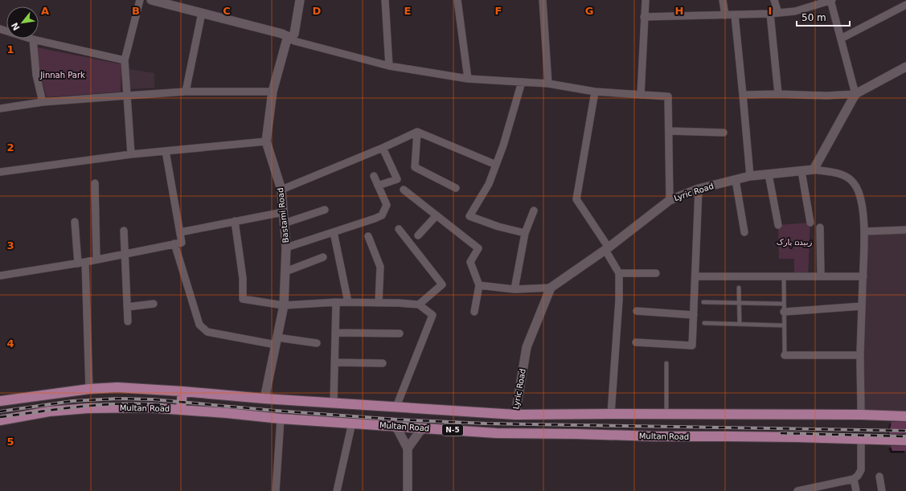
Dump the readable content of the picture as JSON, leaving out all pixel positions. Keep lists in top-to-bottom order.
{
  "streets": {
    "main road": ["Multan Road", "N-5"],
    "street": ["Lyric Road", "Bastami Road"]
  },
  "parks": ["Jinnah Park", "زبیدہ پارک"],
  "scale_bar": "50 m",
  "north": "bottom left",
  "grid": {
    "columns": [
      "A",
      "B",
      "C",
      "D",
      "E",
      "F",
      "G",
      "H",
      "I"
    ],
    "rows": [
      "1",
      "2",
      "3",
      "4",
      "5"
    ]
  }
}
